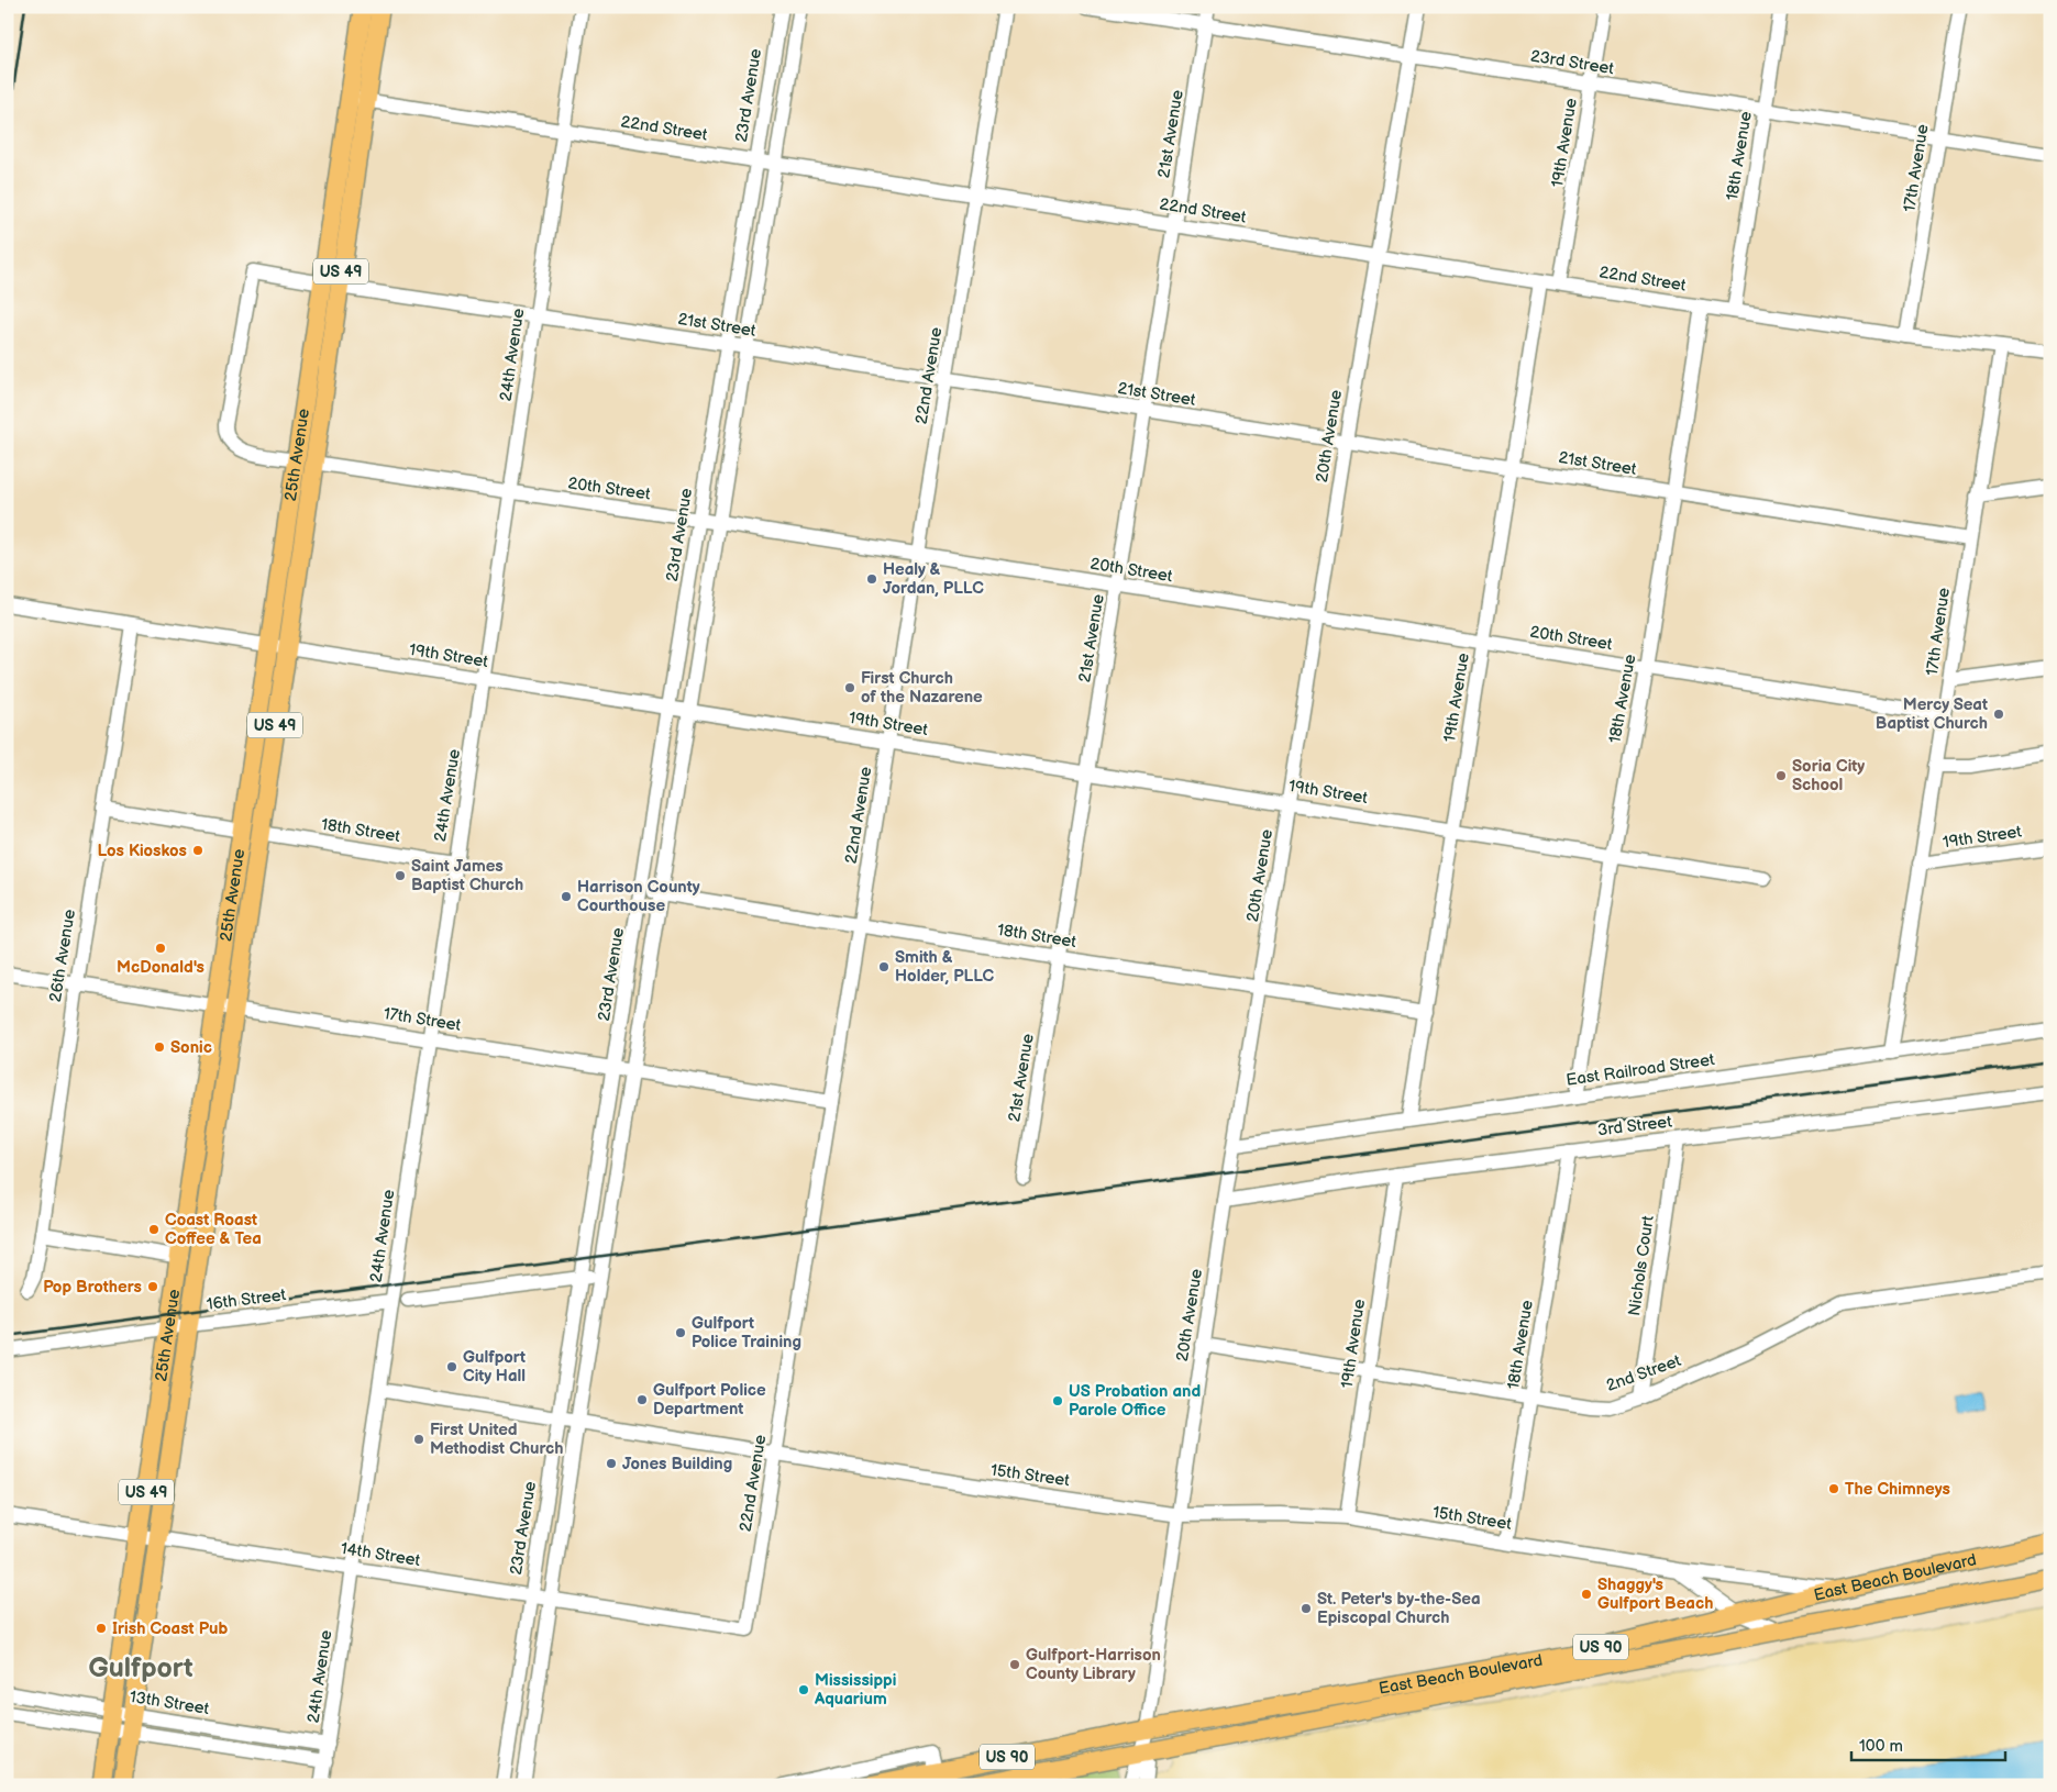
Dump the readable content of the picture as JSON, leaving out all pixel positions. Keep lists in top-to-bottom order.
{
  "streets": {
    "main road": [
      "US 49",
      "25th Avenue",
      "East Beach Boulevard",
      "US 90"
    ],
    "street": [
      "23rd Street",
      "23rd Avenue",
      "22nd Street",
      "21st Avenue",
      "19th Avenue",
      "18th Avenue",
      "17th Avenue",
      "21st Street",
      "24th Avenue",
      "22nd Avenue",
      "20th Avenue",
      "20th Street",
      "19th Street",
      "18th Street",
      "26th Avenue",
      "17th Street",
      "East Railroad Street",
      "3rd Street",
      "Nichols Court",
      "16th Street",
      "2nd Street",
      "15th Street",
      "14th Street",
      "13th Street"
    ]
  },
  "crossings": [
    ["23rd Street", "21st Avenue"],
    ["23rd Street", "19th Avenue"],
    ["23rd Street", "18th Avenue"],
    ["23rd Street", "17th Avenue"],
    ["23rd Street", "20th Avenue"],
    ["23rd Avenue", "22nd Street"],
    ["23rd Avenue", "21st Street"],
    ["23rd Avenue", "20th Street"],
    ["23rd Avenue", "19th Street"],
    ["23rd Avenue", "18th Street"],
    ["23rd Avenue", "17th Street"],
    ["23rd Avenue", "15th Street"],
    ["23rd Avenue", "14th Street"],
    ["22nd Street", "21st Avenue"],
    ["22nd Street", "19th Avenue"],
    ["22nd Street", "18th Avenue"],
    ["22nd Street", "17th Avenue"],
    ["22nd Street", "24th Avenue"],
    ["22nd Street", "22nd Avenue"],
    ["22nd Street", "20th Avenue"],
    ["22nd Street", "25th Avenue"],
    ["21st Avenue", "21st Street"],
    ["21st Avenue", "20th Street"],
    ["21st Avenue", "19th Street"],
    ["21st Avenue", "18th Street"],
    ["19th Avenue", "21st Street"],
    ["19th Avenue", "20th Street"],
    ["19th Avenue", "19th Street"],
    ["19th Avenue", "18th Street"],
    ["19th Avenue", "East Railroad Street"],
    ["19th Avenue", "3rd Street"],
    ["19th Avenue", "2nd Street"],
    ["19th Avenue", "15th Street"],
    ["18th Avenue", "21st Street"],
    ["18th Avenue", "20th Street"],
    ["18th Avenue", "19th Street"],
    ["18th Avenue", "East Railroad Street"],
    ["18th Avenue", "3rd Street"],
    ["18th Avenue", "2nd Street"],
    ["18th Avenue", "15th Street"],
    ["17th Avenue", "21st Street"],
    ["17th Avenue", "20th Street"],
    ["17th Avenue", "19th Street"],
    ["17th Avenue", "East Railroad Street"],
    ["21st Street", "24th Avenue"],
    ["21st Street", "22nd Avenue"],
    ["21st Street", "20th Avenue"],
    ["21st Street", "25th Avenue"],
    ["21st Street", "20th Street"],
    ["24th Avenue", "20th Street"],
    ["24th Avenue", "19th Street"],
    ["24th Avenue", "18th Street"],
    ["24th Avenue", "17th Street"],
    ["24th Avenue", "16th Street"],
    ["24th Avenue", "15th Street"],
    ["24th Avenue", "14th Street"],
    ["24th Avenue", "13th Street"],
    ["22nd Avenue", "20th Street"],
    ["22nd Avenue", "19th Street"],
    ["22nd Avenue", "18th Street"],
    ["22nd Avenue", "17th Street"],
    ["22nd Avenue", "15th Street"],
    ["22nd Avenue", "14th Street"],
    ["20th Avenue", "20th Street"],
    ["20th Avenue", "19th Street"],
    ["20th Avenue", "18th Street"],
    ["20th Avenue", "East Railroad Street"],
    ["20th Avenue", "3rd Street"],
    ["20th Avenue", "2nd Street"],
    ["20th Avenue", "15th Street"],
    ["20th Avenue", "East Beach Boulevard"],
    ["25th Avenue", "20th Street"],
    ["25th Avenue", "19th Street"],
    ["25th Avenue", "18th Street"],
    ["25th Avenue", "17th Street"],
    ["25th Avenue", "16th Street"],
    ["25th Avenue", "14th Street"],
    ["25th Avenue", "13th Street"],
    ["19th Street", "26th Avenue"],
    ["18th Street", "26th Avenue"],
    ["26th Avenue", "17th Street"],
    ["3rd Street", "Nichols Court"],
    ["Nichols Court", "2nd Street"],
    ["15th Street", "East Beach Boulevard"]
  ],
  "districts": ["Gulfport"],
  "places": [
    "Healy & Jordan, PLLC",
    "First Church of the Nazarene",
    "Mercy Seat Baptist Church",
    "Soria City School",
    "Los Kioskos",
    "Saint James Baptist Church",
    "Harrison County Courthouse",
    "McDonald's",
    "Smith & Holder, PLLC",
    "Sonic",
    "Coast Roast Coffee & Tea",
    "Pop Brothers",
    "Gulfport Police Training",
    "Gulfport City Hall",
    "Gulfport Police Department",
    "US Probation and Parole Office",
    "First United Methodist Church",
    "Jones Building",
    "The Chimneys",
    "Shaggy's Gulfport Beach",
    "St. Peter's by-the-Sea Episcopal Church",
    "Irish Coast Pub",
    "Gulfport-Harrison County Library",
    "Mississippi Aquarium"
  ],
  "scale_bar": "100 m"
}
